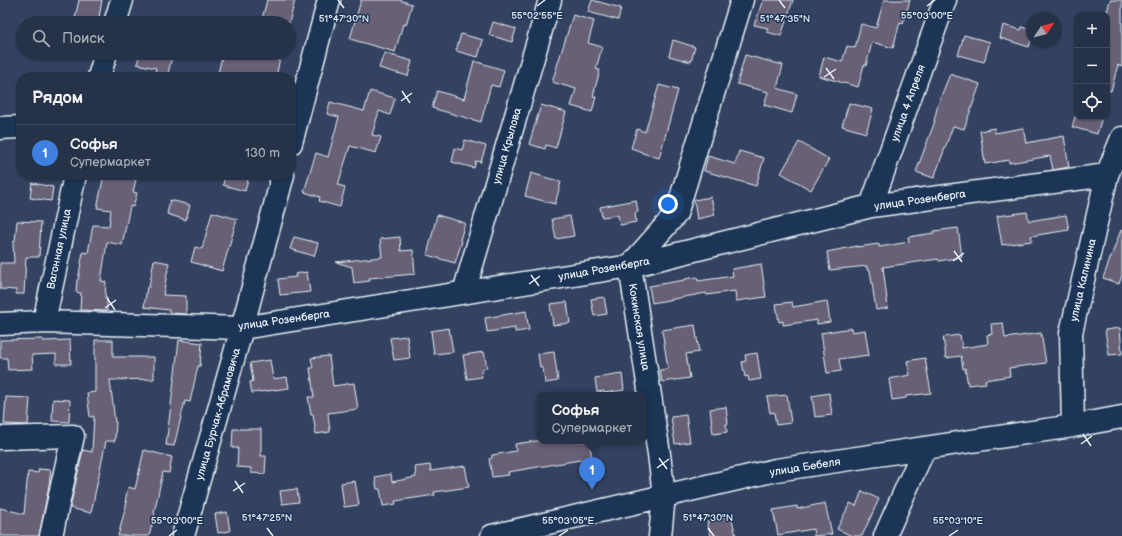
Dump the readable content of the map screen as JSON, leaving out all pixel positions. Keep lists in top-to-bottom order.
{
  "streets": {
    "street": [
      "улица 4 Апреля",
      "улица Крылова",
      "улица Розенберга",
      "Вагонная улица",
      "улица Калинина",
      "Кокинская улица",
      "улица Бурчак-Абрамовича",
      "улица Бебеля"
    ]
  },
  "crossings": [
    ["улица 4 Апреля", "улица Розенберга"],
    ["улица Крылова", "улица Розенберга"],
    ["улица Розенберга", "Вагонная улица"],
    ["улица Розенберга", "улица Калинина"],
    ["улица Розенберга", "Кокинская улица"],
    ["улица Розенберга", "улица Бурчак-Абрамовича"],
    ["улица Калинина", "улица Бебеля"],
    ["Кокинская улица", "улица Бебеля"]
  ],
  "north": "top right",
  "page": {
    "map_buttons": ["+", "−"],
    "search": "Поиск",
    "heading": "Рядом",
    "list": [
      {
        "mark": "1",
        "name": "Софья",
        "note": "Супермаркет",
        "value": "130 m"
      }
    ],
    "popup": ["Софья", "Супермаркет"],
    "pins": "1"
  },
  "coordinates": [
    "55°02'55\"E",
    "55°03'00\"E",
    "51°47'30\"N",
    "51°47'35\"N",
    "51°47'25\"N",
    "55°03'05\"E",
    "55°03'10\"E"
  ]
}
